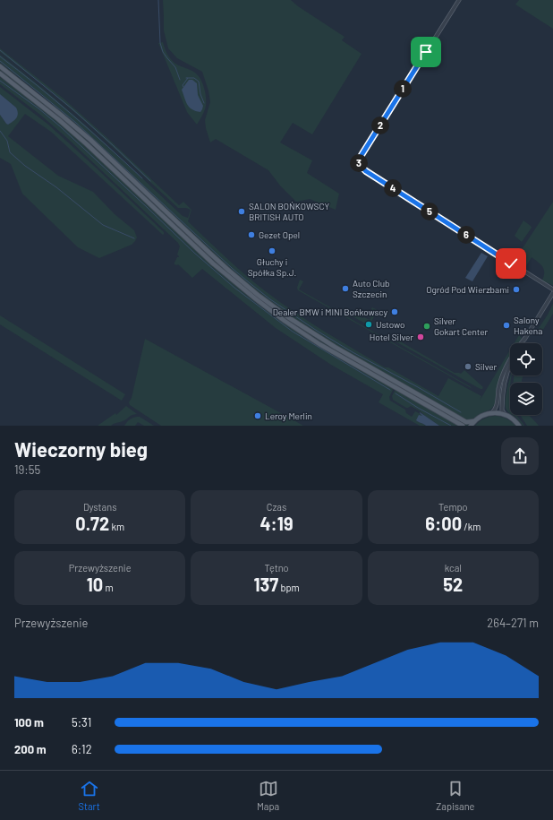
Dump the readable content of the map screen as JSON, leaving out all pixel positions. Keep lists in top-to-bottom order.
{
  "places": [
    "SALON BOŃKOWSCY BRITISH AUTO",
    "Gezet Opel",
    "Głuchy i Spółka Sp.J.",
    "Auto Club Szczecin",
    "Ogród Pod Wierzbami",
    "Dealer BMW i MINI Bońkowscy",
    "Ustowo",
    "Salony Hakena",
    "Silver Gokart Center",
    "Hotel Silver",
    "Silver",
    "Leroy Merlin"
  ],
  "page": {
    "pins": [
      "1",
      "2",
      "3",
      "4",
      "5",
      "6"
    ],
    "heading": ["Wieczorny bieg", "19:55"],
    "stats": [
      ["Dystans", "0.72 km"],
      ["Czas", "4:19"],
      ["Tempo", "6:00 /km"],
      ["Przewyższenie", "10 m"],
      ["Tętno", "137 bpm"],
      ["kcal", "52"]
    ],
    "chart": ["Przewyższenie", "264–271 m"],
    "list": [
      {
        "name": "100 m",
        "note": "5:31"
      },
      {
        "name": "200 m",
        "note": "6:12"
      }
    ],
    "tabs": ["Start", "Mapa", "Zapisane"]
  }
}
